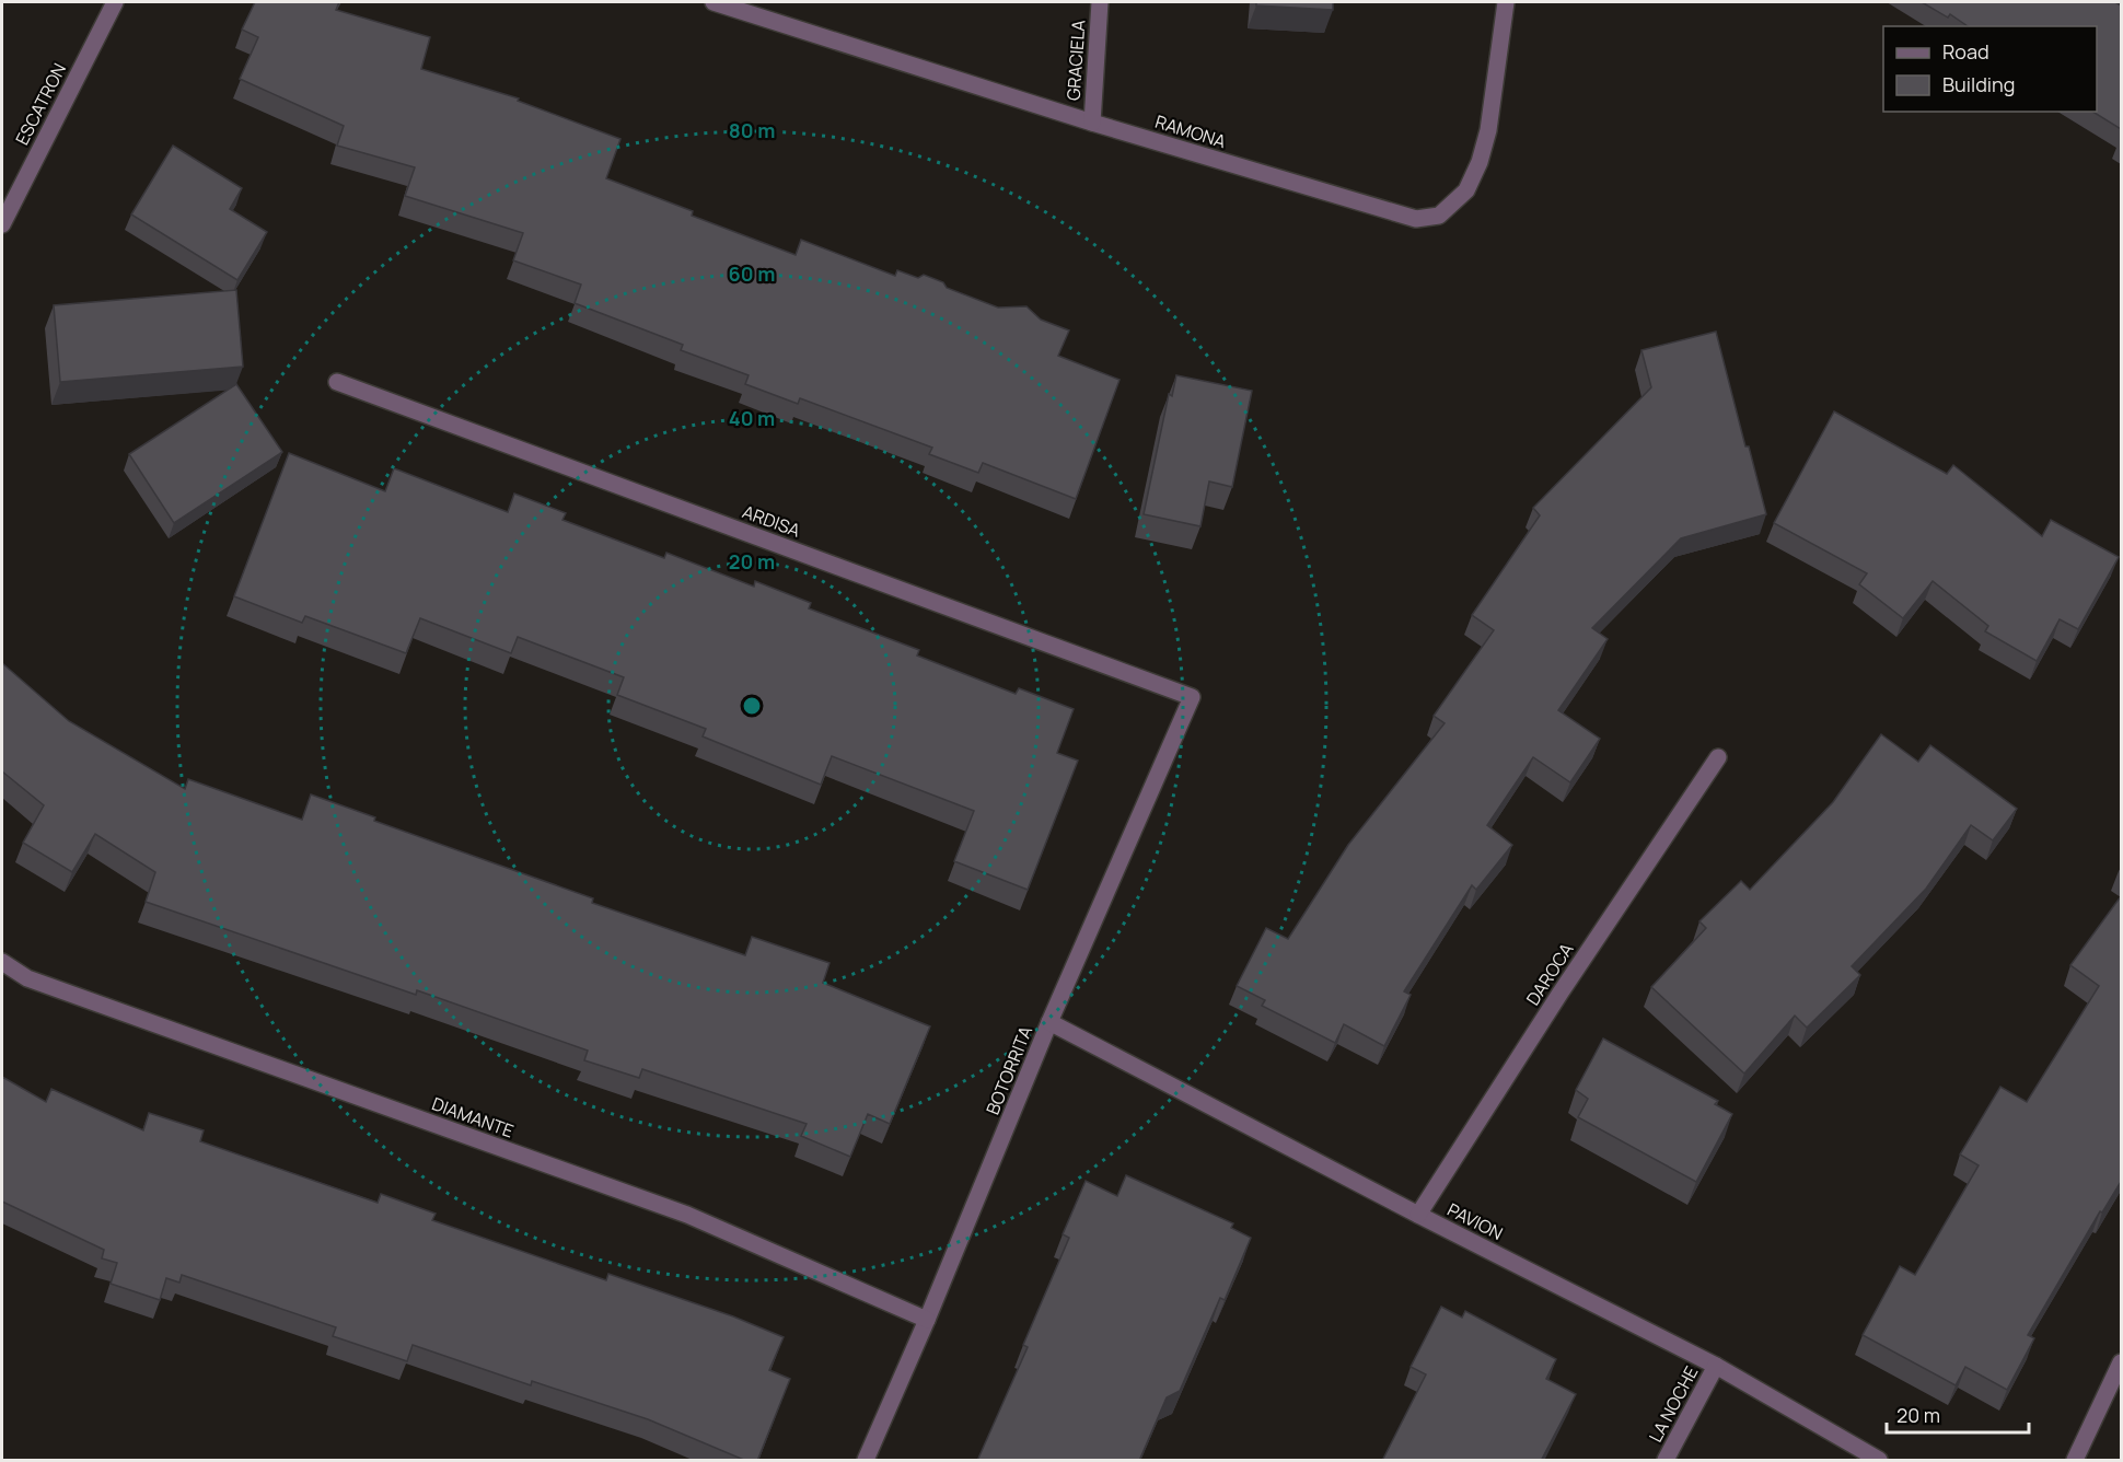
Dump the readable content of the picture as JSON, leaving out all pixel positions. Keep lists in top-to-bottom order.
{
  "streets": {
    "street": [
      "GRACIELA",
      "ESCATRON",
      "RAMONA",
      "ARDISA",
      "DAROCA",
      "BOTORRITA",
      "DIAMANTE",
      "PAVION",
      "LA NOCHE"
    ]
  },
  "crossings": [
    ["GRACIELA", "RAMONA"],
    ["ARDISA", "BOTORRITA"],
    ["DAROCA", "PAVION"],
    ["BOTORRITA", "DIAMANTE"],
    ["BOTORRITA", "PAVION"],
    ["PAVION", "LA NOCHE"]
  ],
  "legend": ["Road", "Building"],
  "scale_bar": "20 m",
  "rings": [
    "80 m",
    "60 m",
    "40 m",
    "20 m"
  ]
}
